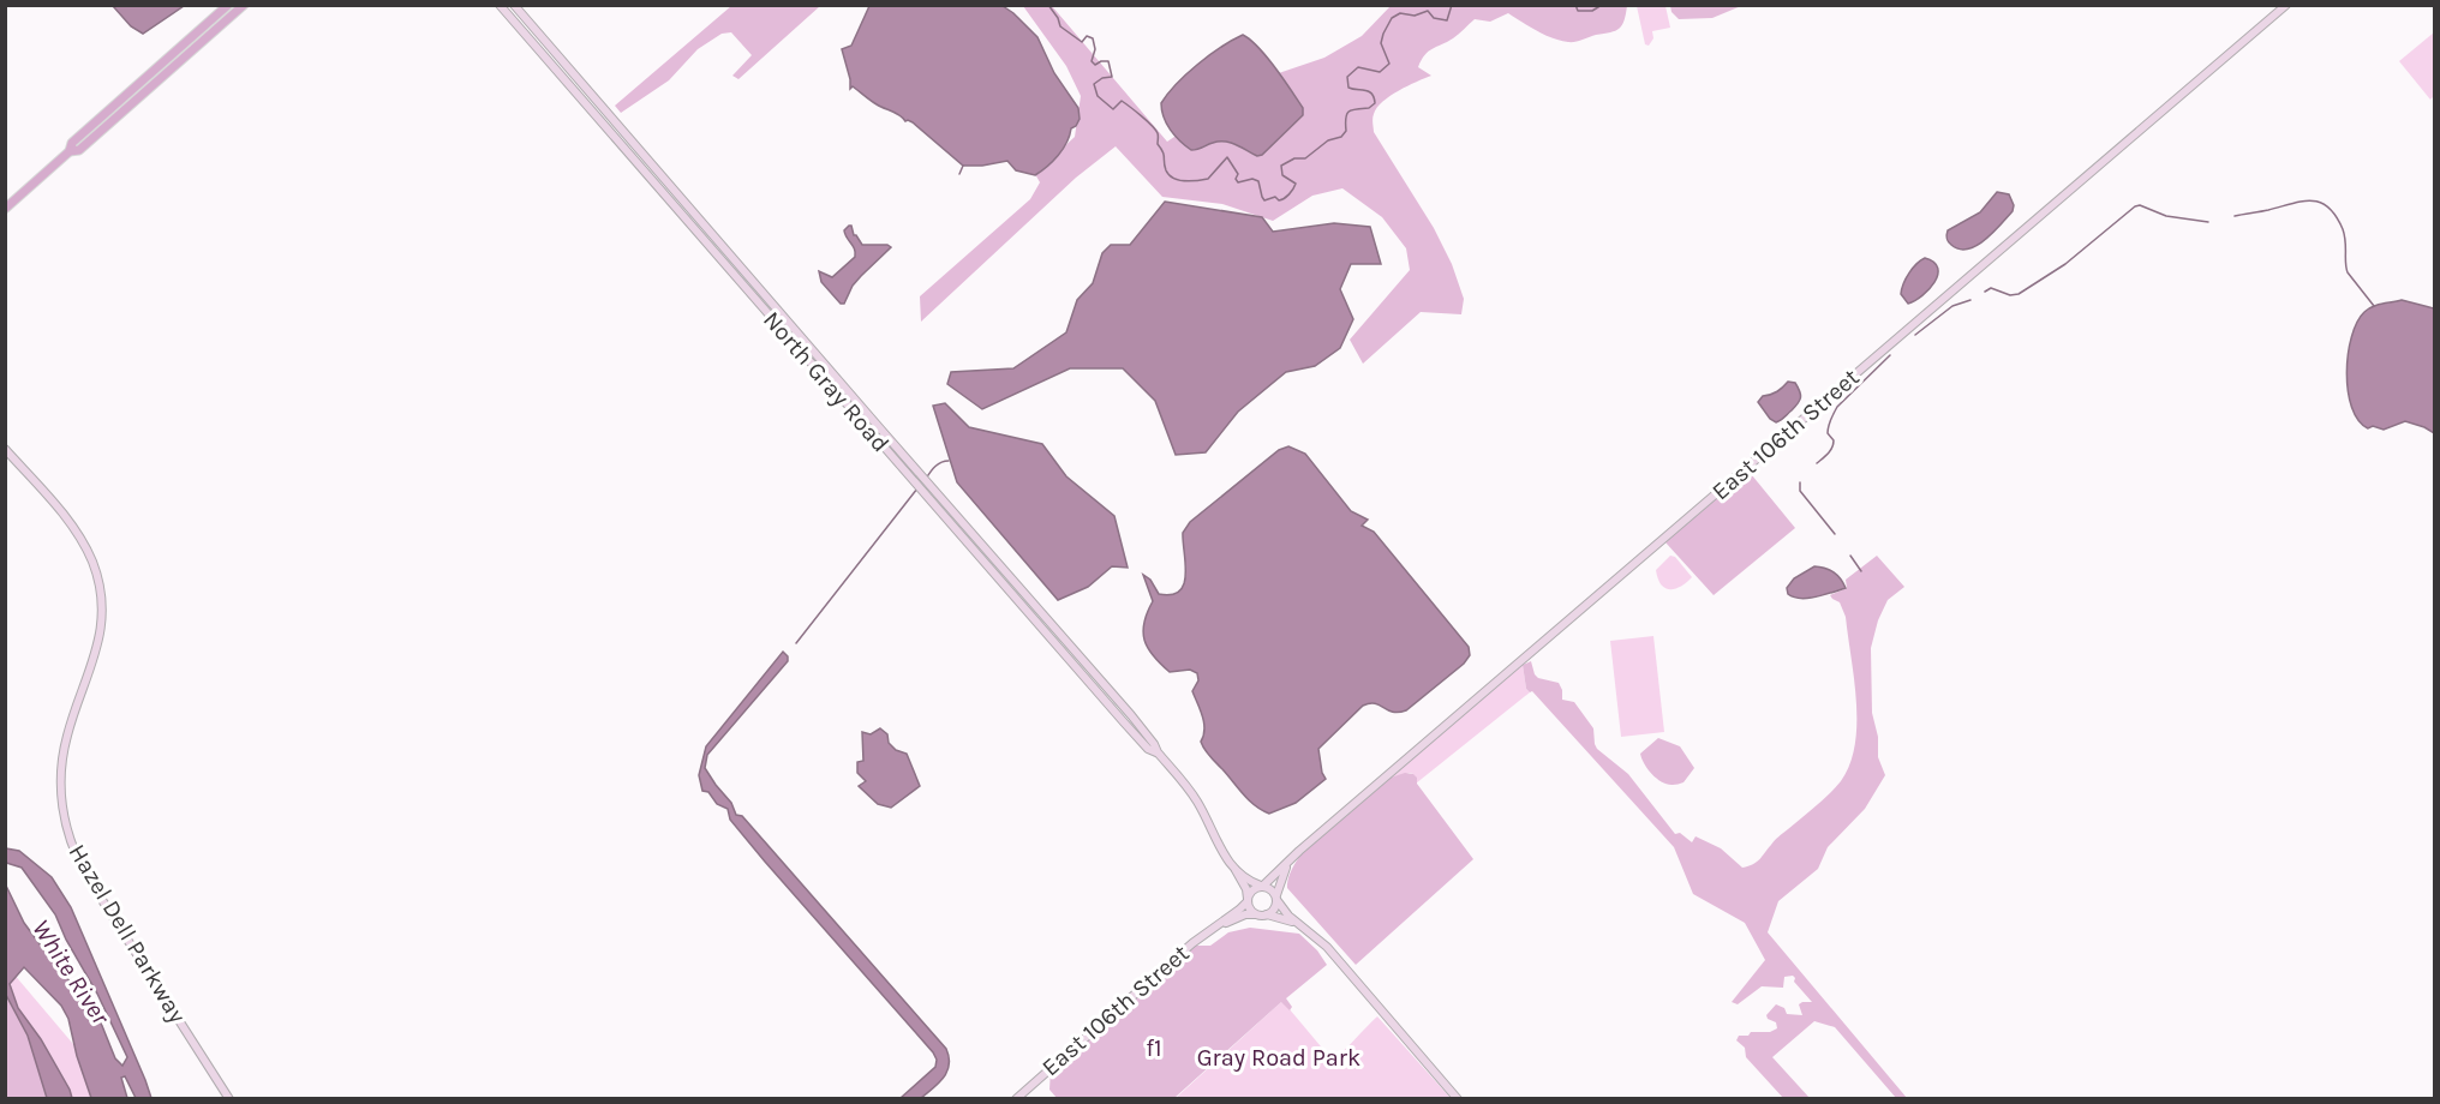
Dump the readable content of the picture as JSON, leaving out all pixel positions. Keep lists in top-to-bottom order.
{
  "streets": {
    "street": ["North Gray Road", "East 106th Street", "Hazel Dell Parkway"]
  },
  "crossings": [
    ["North Gray Road", "East 106th Street"]
  ],
  "water": ["White River"],
  "parks": ["f1", "Gray Road Park"]
}
